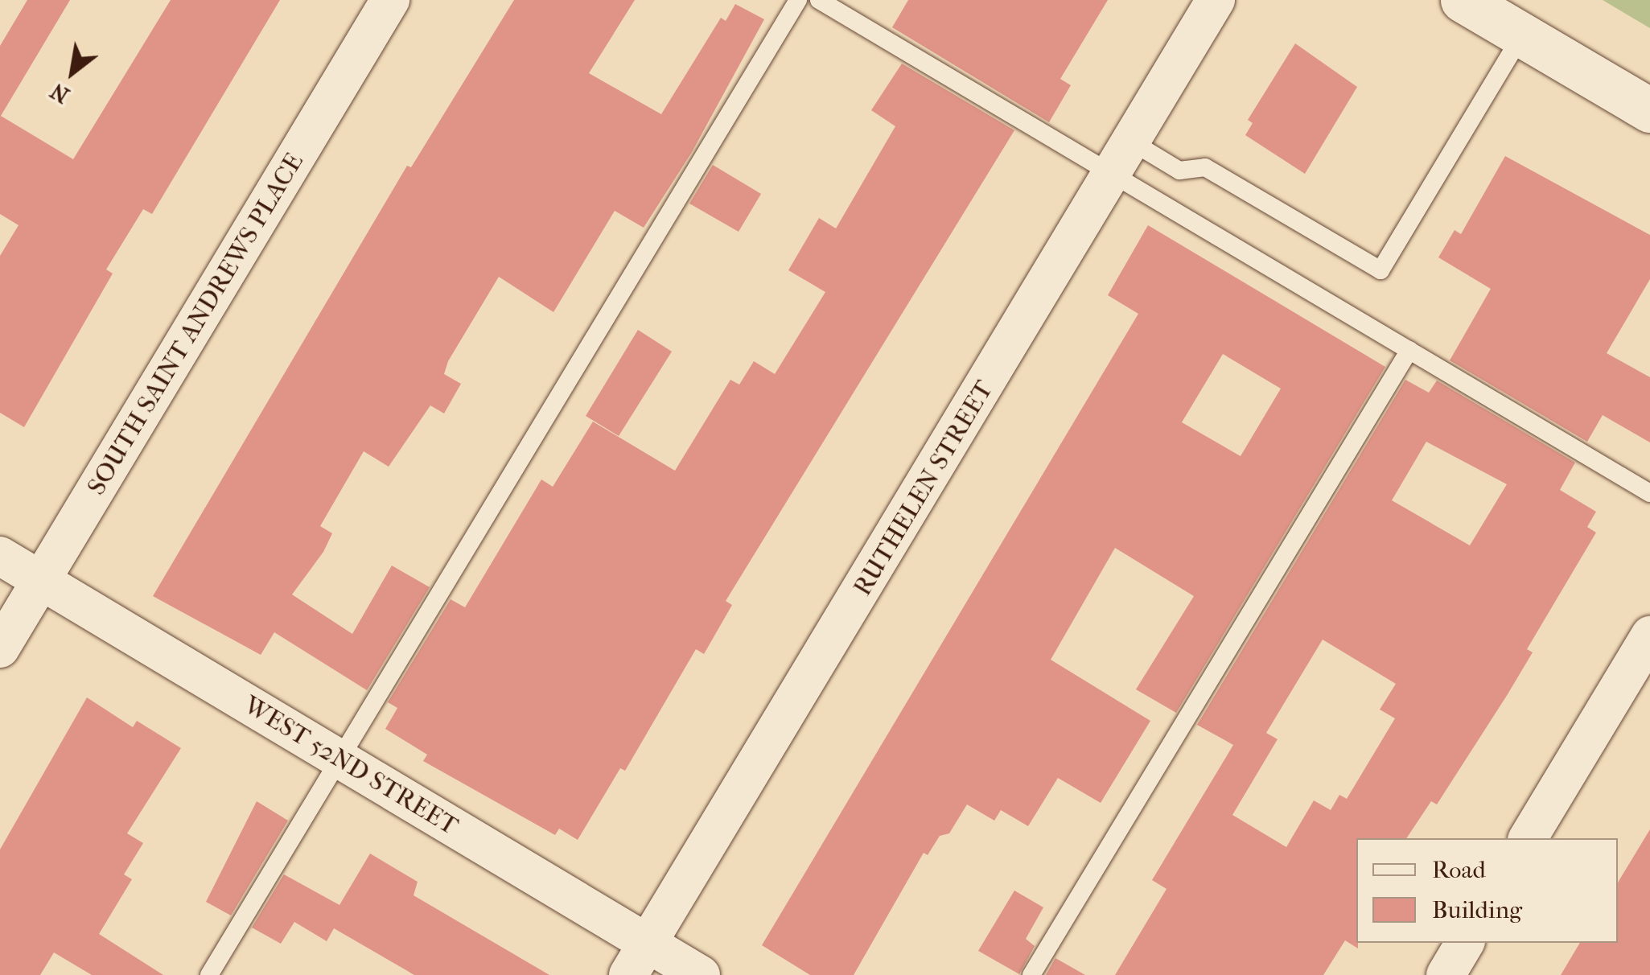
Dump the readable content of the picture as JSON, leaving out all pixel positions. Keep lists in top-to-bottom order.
{
  "streets": {
    "street": ["SOUTH SAINT ANDREWS PLACE", "RUTHELEN STREET", "WEST 52ND STREET"]
  },
  "crossings": [
    ["SOUTH SAINT ANDREWS PLACE", "WEST 52ND STREET"],
    ["RUTHELEN STREET", "WEST 52ND STREET"]
  ],
  "legend": ["Road", "Building"],
  "north": "bottom left"
}
